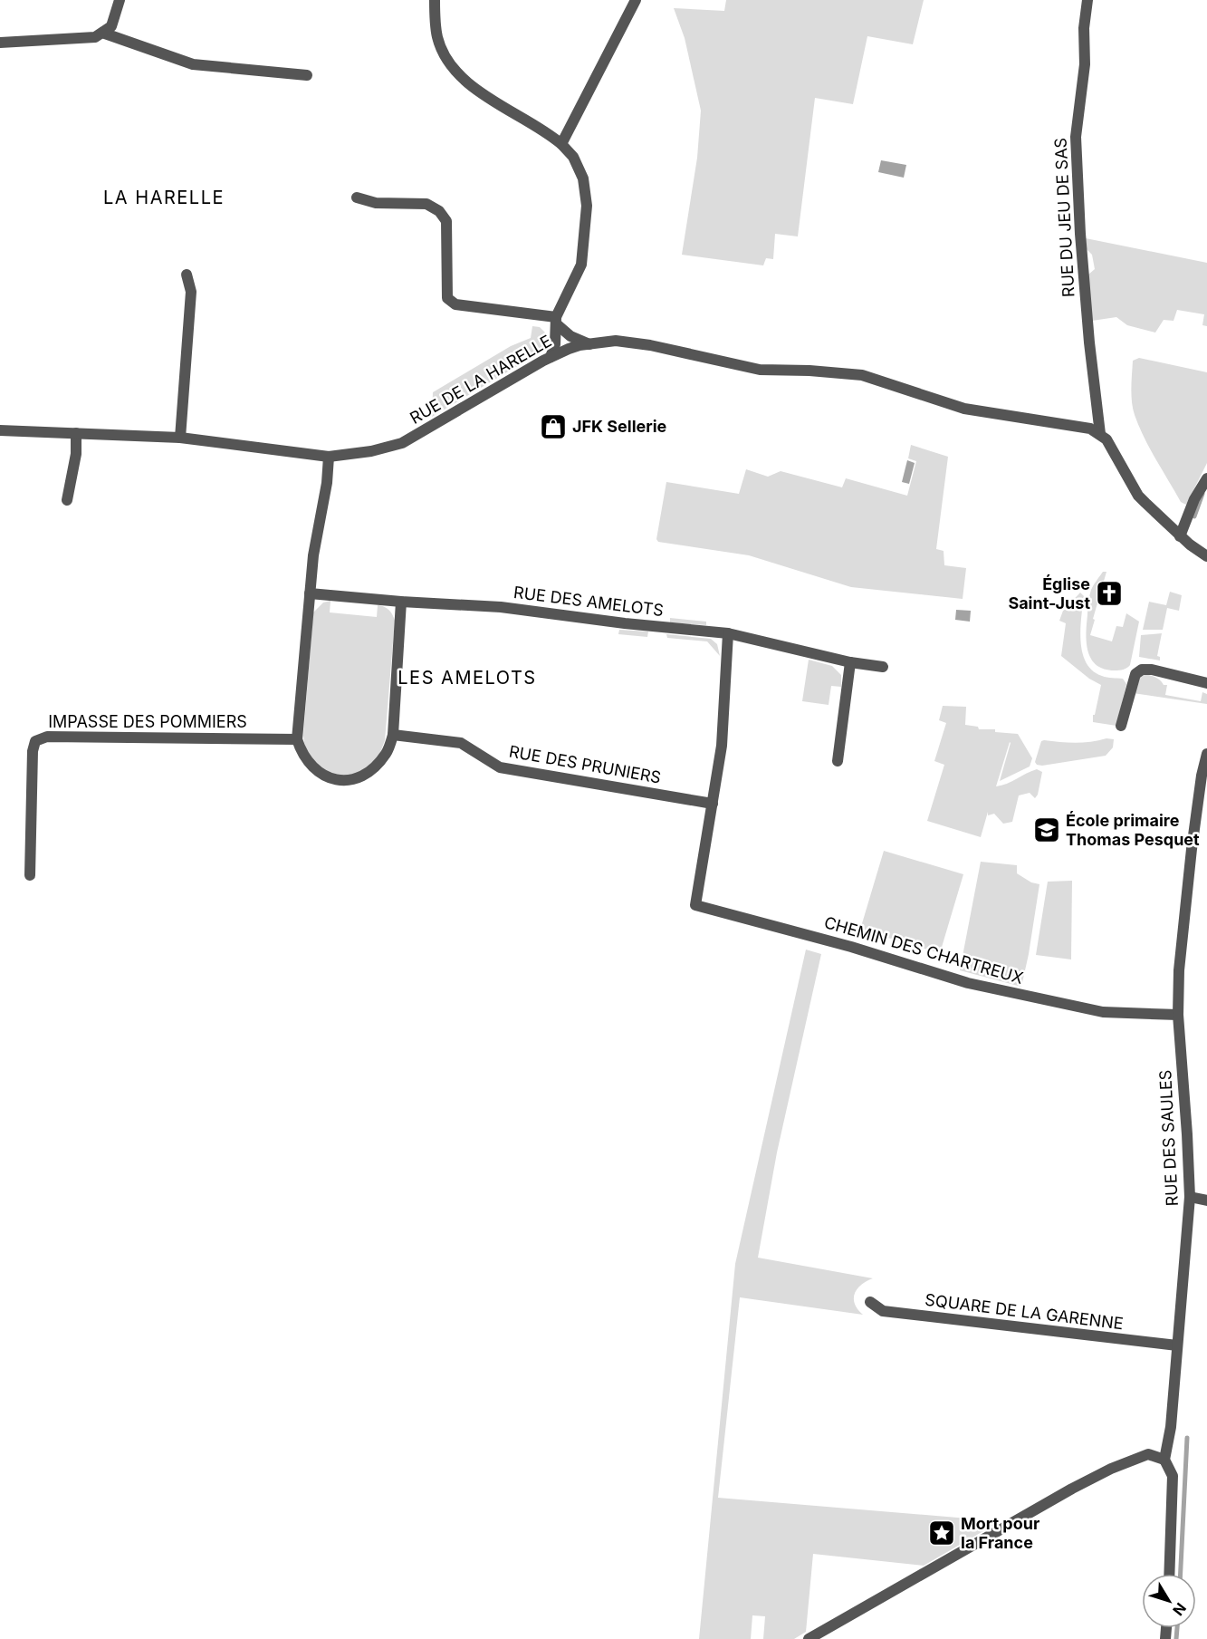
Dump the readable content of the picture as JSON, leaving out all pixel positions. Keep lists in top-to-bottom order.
{
  "streets": {
    "street": [
      "RUE DU JEU DE SAS",
      "RUE DE LA HARELLE",
      "RUE DES AMELOTS",
      "IMPASSE DES POMMIERS",
      "RUE DES PRUNIERS",
      "CHEMIN DES CHARTREUX",
      "RUE DES SAULES",
      "SQUARE DE LA GARENNE"
    ]
  },
  "crossings": [
    ["RUE DU JEU DE SAS", "RUE DE LA HARELLE"],
    ["RUE DES PRUNIERS", "CHEMIN DES CHARTREUX"],
    ["CHEMIN DES CHARTREUX", "RUE DES SAULES"],
    ["RUE DES SAULES", "SQUARE DE LA GARENNE"]
  ],
  "districts": ["LA HARELLE", "LES AMELOTS"],
  "places": {
    "shop": ["JFK Sellerie"],
    "church": ["Église Saint-Just"],
    "school or university": ["École primaire Thomas Pesquet"],
    "place": ["Mort pour la France"]
  },
  "north": "bottom right"
}
